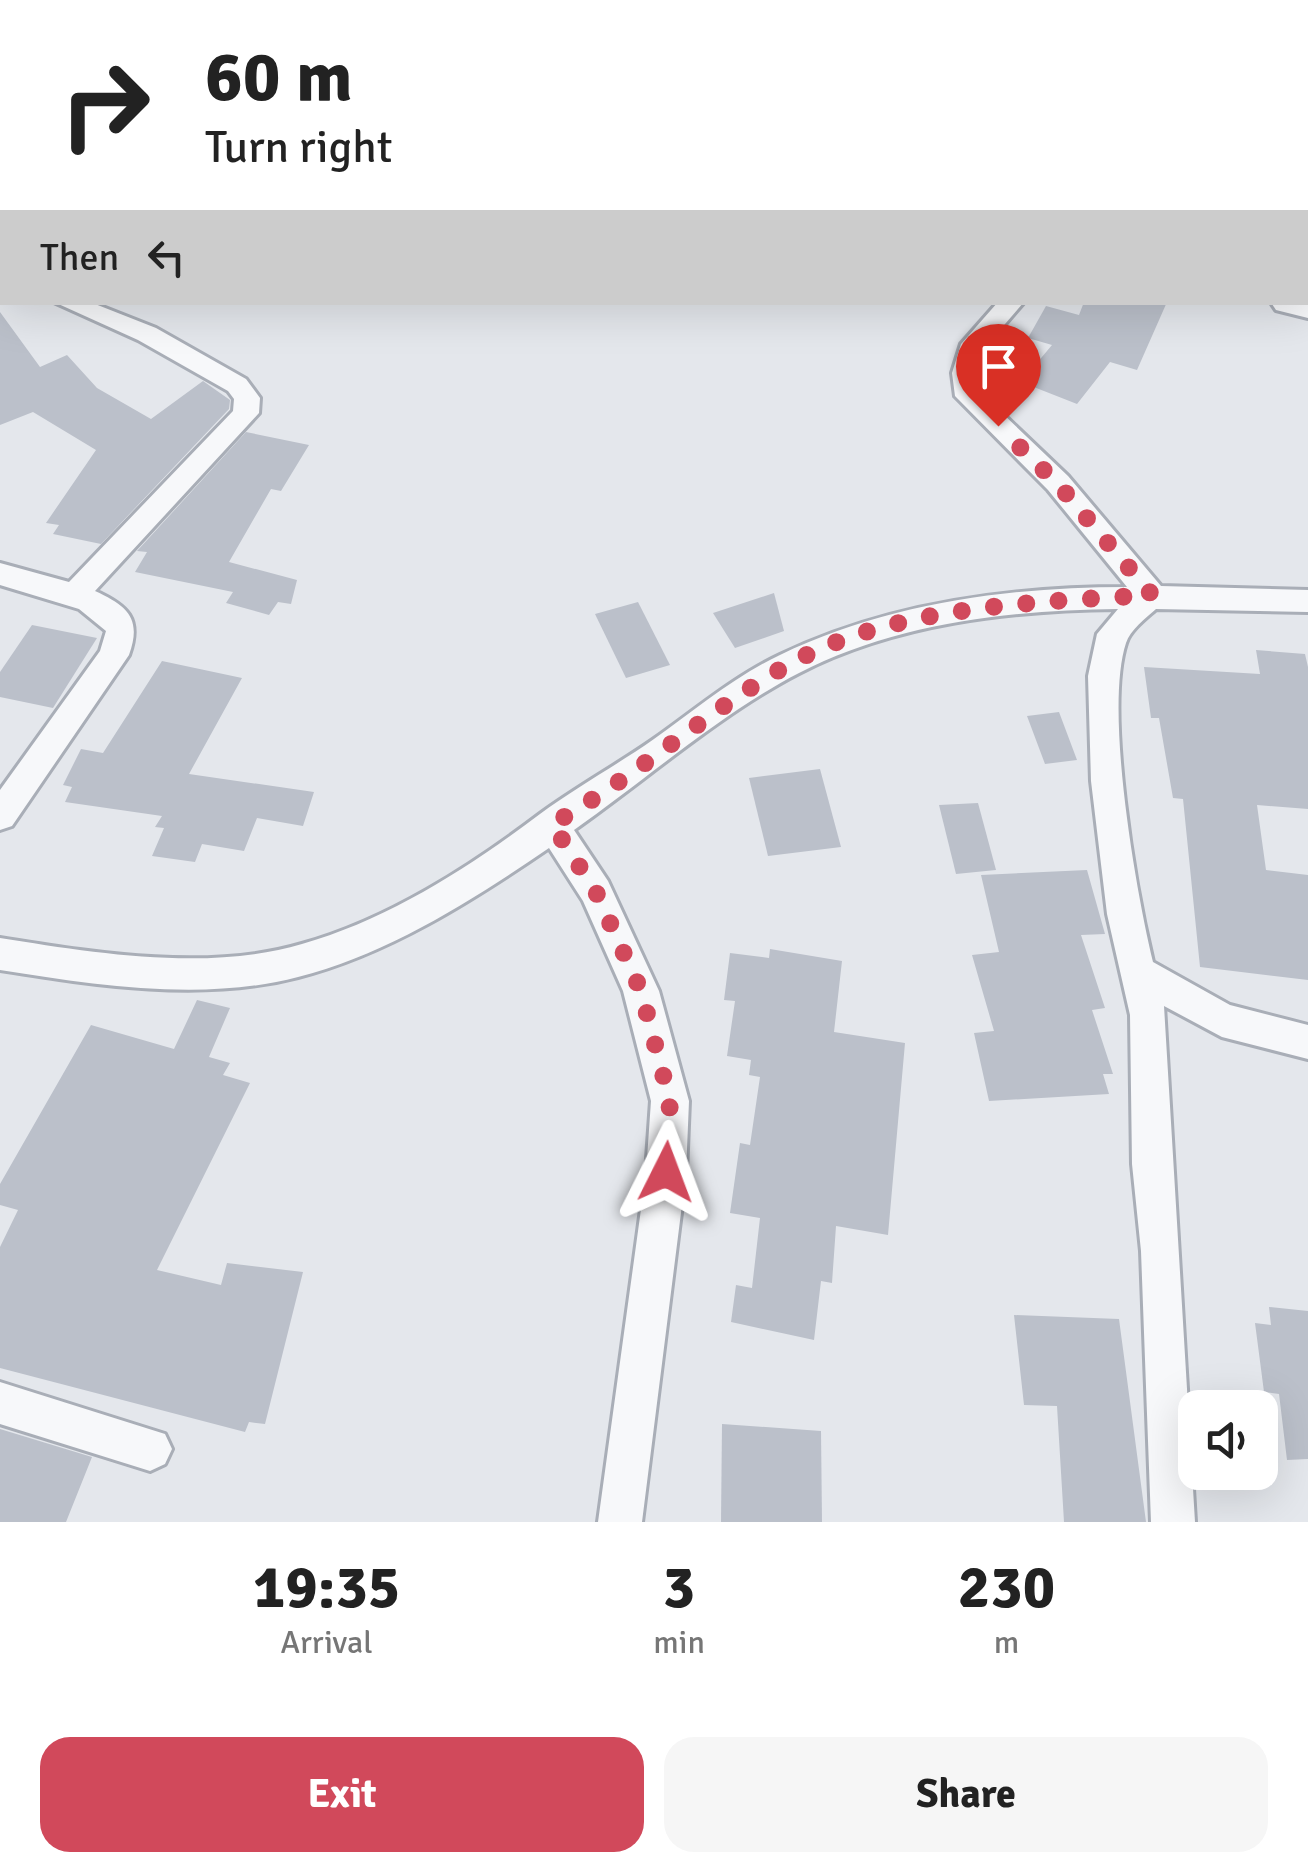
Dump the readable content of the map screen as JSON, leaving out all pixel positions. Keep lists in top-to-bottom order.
{
  "page": {
    "turn": ["60 m", "Turn right"],
    "then": "Then",
    "eta": [
      "19:35",
      "Arrival",
      "3",
      "min",
      "230",
      "m"
    ],
    "buttons": ["Exit", "Share"]
  }
}
